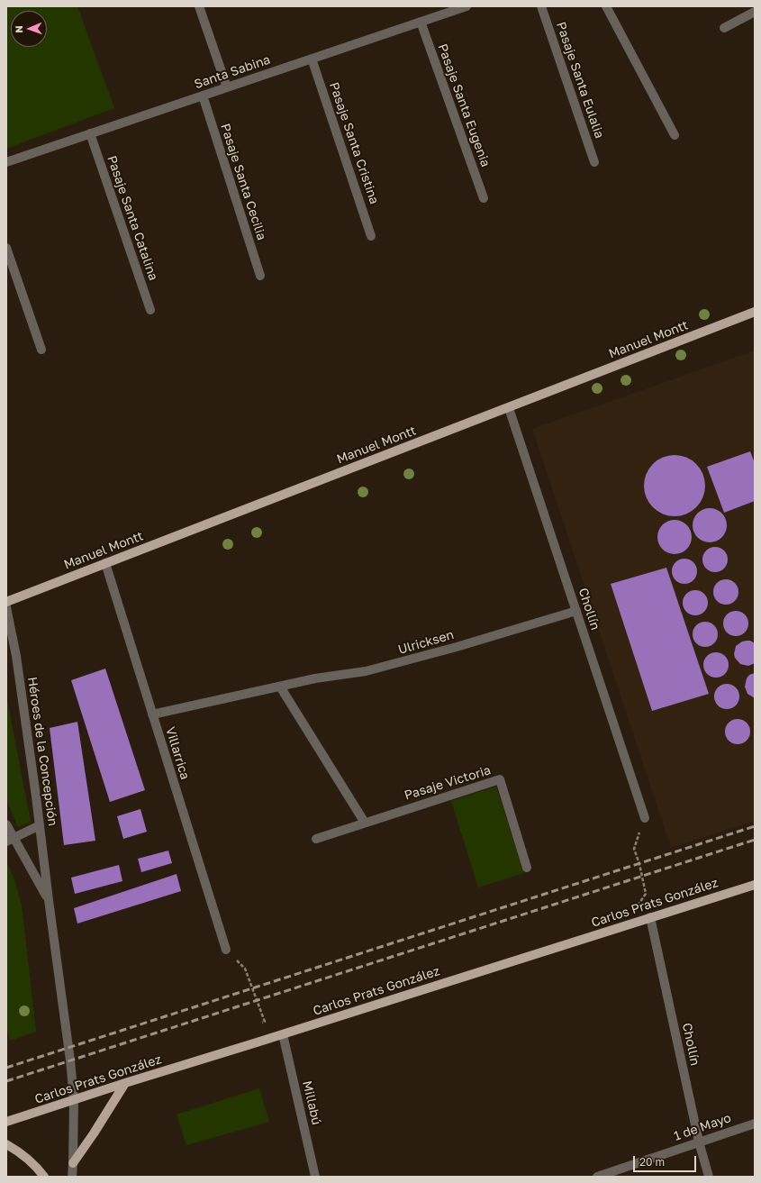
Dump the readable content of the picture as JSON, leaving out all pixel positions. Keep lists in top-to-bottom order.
{
  "streets": {
    "main road": ["Manuel Montt", "Carlos Prats González"],
    "street": [
      "Santa Sabina",
      "Pasaje Santa Eulalia",
      "Pasaje Santa Eugenia",
      "Pasaje Santa Cristina",
      "Pasaje Santa Cecilia",
      "Pasaje Santa Catalina",
      "Chollín",
      "Ulricksen",
      "Héroes de la Concepción",
      "Villarrica",
      "Pasaje Victoria",
      "Millabú",
      "1 de Mayo"
    ]
  },
  "crossings": [
    ["Santa Sabina", "Pasaje Santa Eugenia"],
    ["Santa Sabina", "Pasaje Santa Cristina"],
    ["Santa Sabina", "Pasaje Santa Cecilia"],
    ["Santa Sabina", "Pasaje Santa Catalina"],
    ["Manuel Montt", "Chollín"],
    ["Manuel Montt", "Villarrica"],
    ["Chollín", "Ulricksen"],
    ["Chollín", "Carlos Prats González"],
    ["Chollín", "1 de Mayo"],
    ["Ulricksen", "Villarrica"],
    ["Héroes de la Concepción", "Carlos Prats González"],
    ["Carlos Prats González", "Millabú"]
  ],
  "scale_bar": "20 m",
  "north": "left"
}
